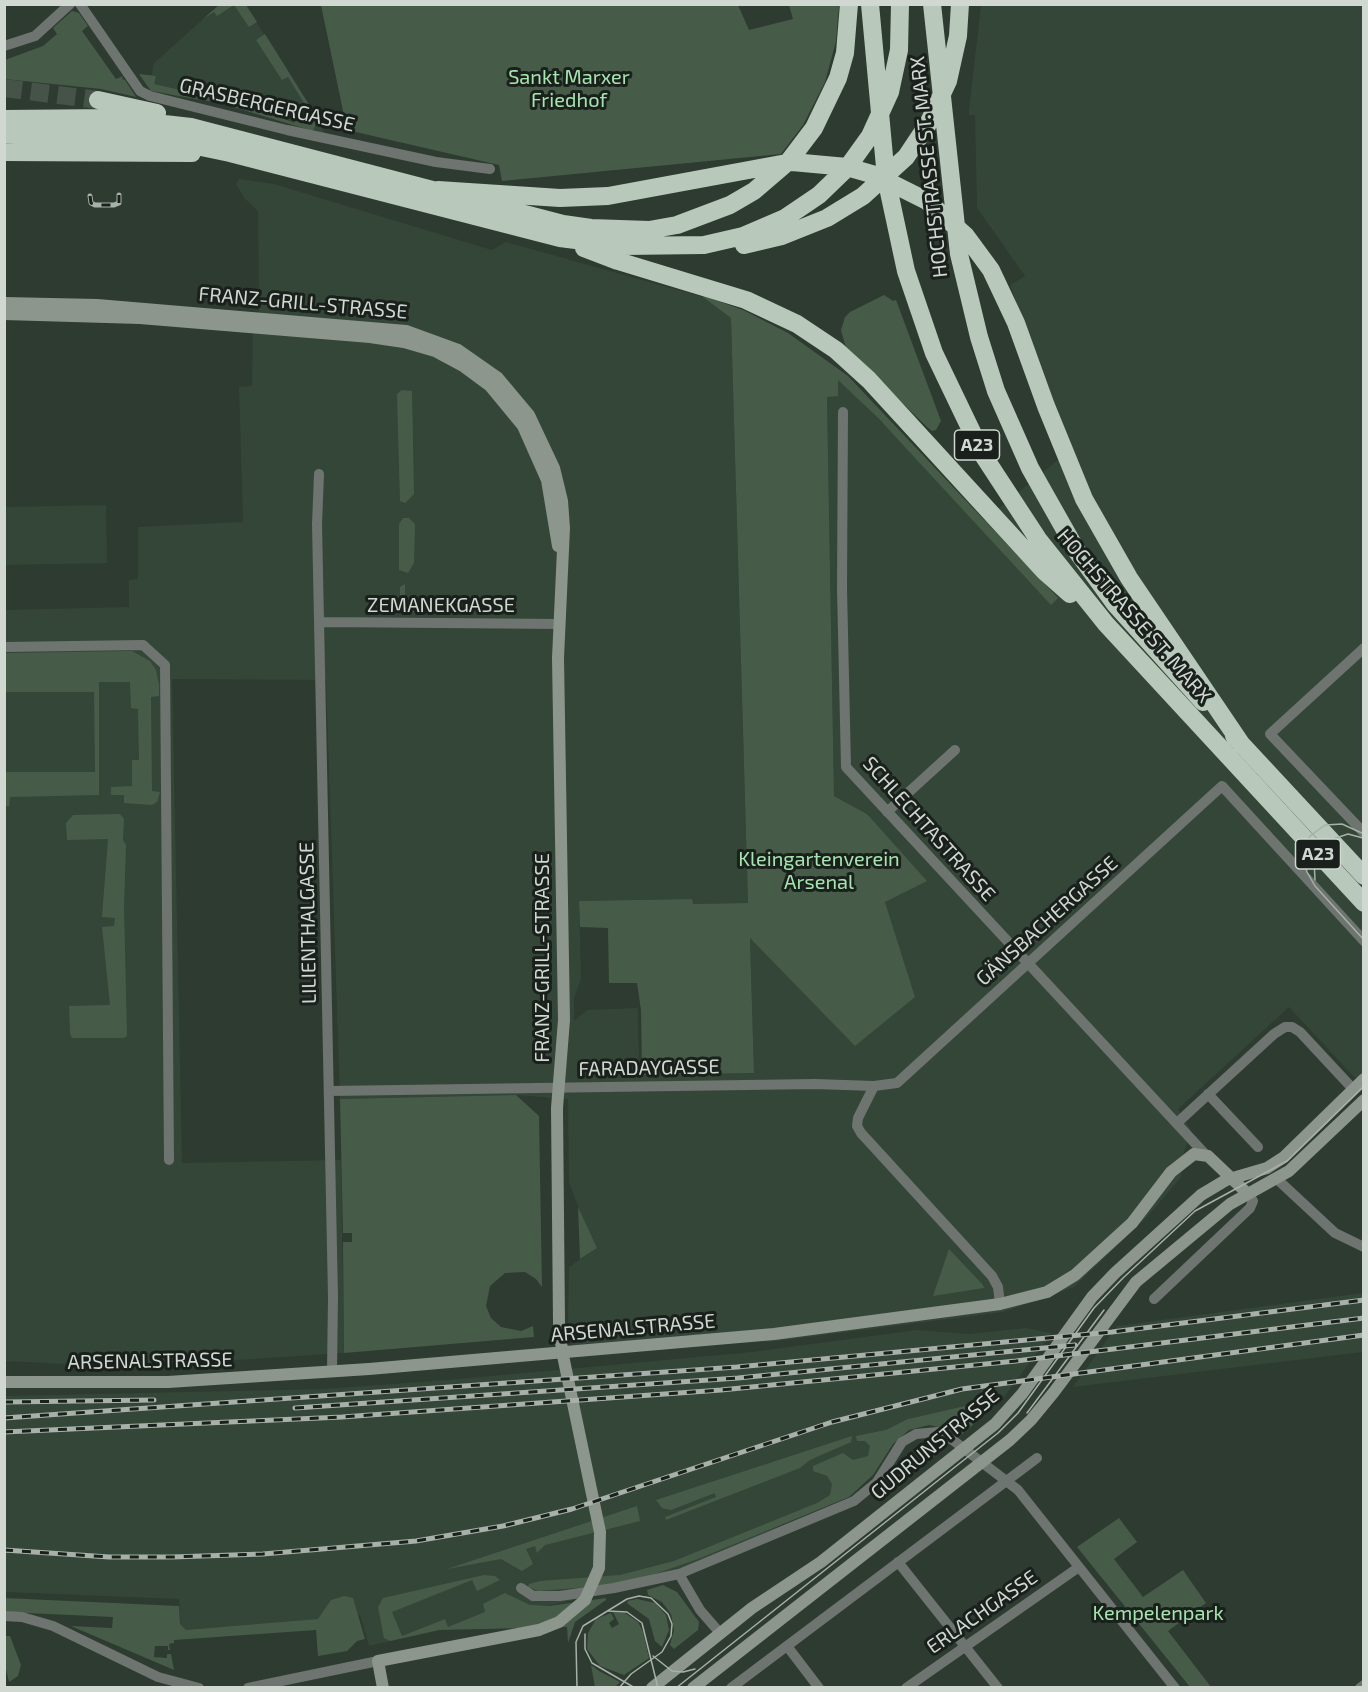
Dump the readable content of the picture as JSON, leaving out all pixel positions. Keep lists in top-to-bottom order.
{
  "streets": {
    "highway": ["HOCHSTRASSE ST. MARX", "A23"],
    "main road": ["FRANZ-GRILL-STRASSE", "ARSENALSTRASSE", "GUDRUNSTRASSE"],
    "street": [
      "GRASBERGERGASSE",
      "ZEMANEKGASSE",
      "SCHLECHTASTRASSE",
      "GÄNSBACHERGASSE",
      "LILIENTHALGASSE",
      "FARADAYGASSE",
      "ERLACHGASSE"
    ]
  },
  "crossings": [
    ["FRANZ-GRILL-STRASSE", "ZEMANEKGASSE"],
    ["FRANZ-GRILL-STRASSE", "FARADAYGASSE"],
    ["ZEMANEKGASSE", "LILIENTHALGASSE"],
    ["SCHLECHTASTRASSE", "GÄNSBACHERGASSE"],
    ["SCHLECHTASTRASSE", "ARSENALSTRASSE"],
    ["GÄNSBACHERGASSE", "FARADAYGASSE"],
    ["LILIENTHALGASSE", "FARADAYGASSE"],
    ["LILIENTHALGASSE", "ARSENALSTRASSE"]
  ],
  "parks": ["Sankt Marxer Friedhof", "Kleingartenverein Arsenal", "Kempelenpark"]
}
